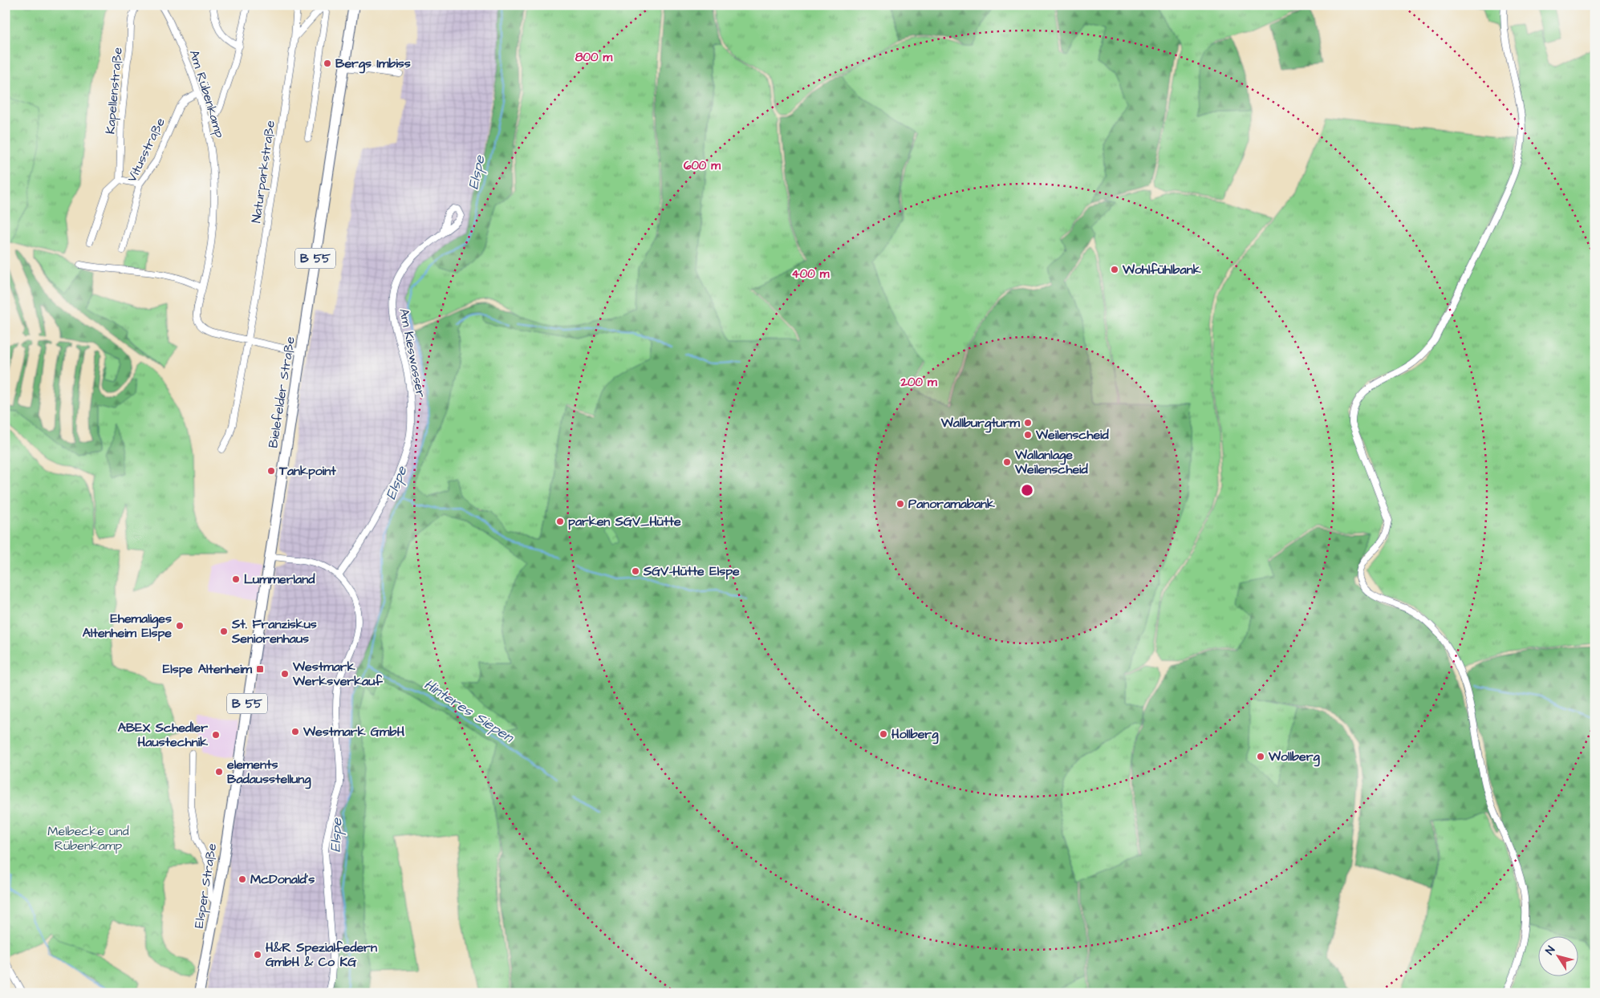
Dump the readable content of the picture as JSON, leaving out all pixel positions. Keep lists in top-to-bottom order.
{
  "streets": {
    "main road": ["B 55", "Bielefelder Straße", "Elsper Straße"],
    "street": [
      "Kapellenstraße",
      "Am Rübenkamp",
      "Vitusstraße",
      "Naturparkstraße",
      "Am Kieswasser"
    ]
  },
  "crossings": [
    ["Am Rübenkamp", "Vitusstraße"],
    ["Am Rübenkamp", "Naturparkstraße"],
    ["Bielefelder Straße", "Elsper Straße"]
  ],
  "water": ["Elspe", "Hinteres Siepen"],
  "parks": ["Melbecke und Rübenkamp"],
  "places": {
    "other": [
      "Bergs Imbiss",
      "Wohlfühlbank",
      "Wallburgturm",
      "Weilenscheid",
      "Wallanlage Weilenscheid",
      "Tankpoint",
      "Panoramabank",
      "parken SGV_Hütte",
      "SGV-Hütte Elspe",
      "Lummerland",
      "Ehemaliges Altenheim Elspe",
      "St. Franziskus Seniorenhaus",
      "Westmark Werksverkauf",
      "Westmark GmbH",
      "Hollberg",
      "ABEX Schedler Haustechnik",
      "Wollberg",
      "elements Badausstellung",
      "McDonald's",
      "H&R Spezialfedern GmbH & Co KG"
    ],
    "transit": ["Elspe Altenheim"]
  },
  "north": "top left",
  "rings": [
    "800 m",
    "600 m",
    "400 m",
    "200 m"
  ]
}
